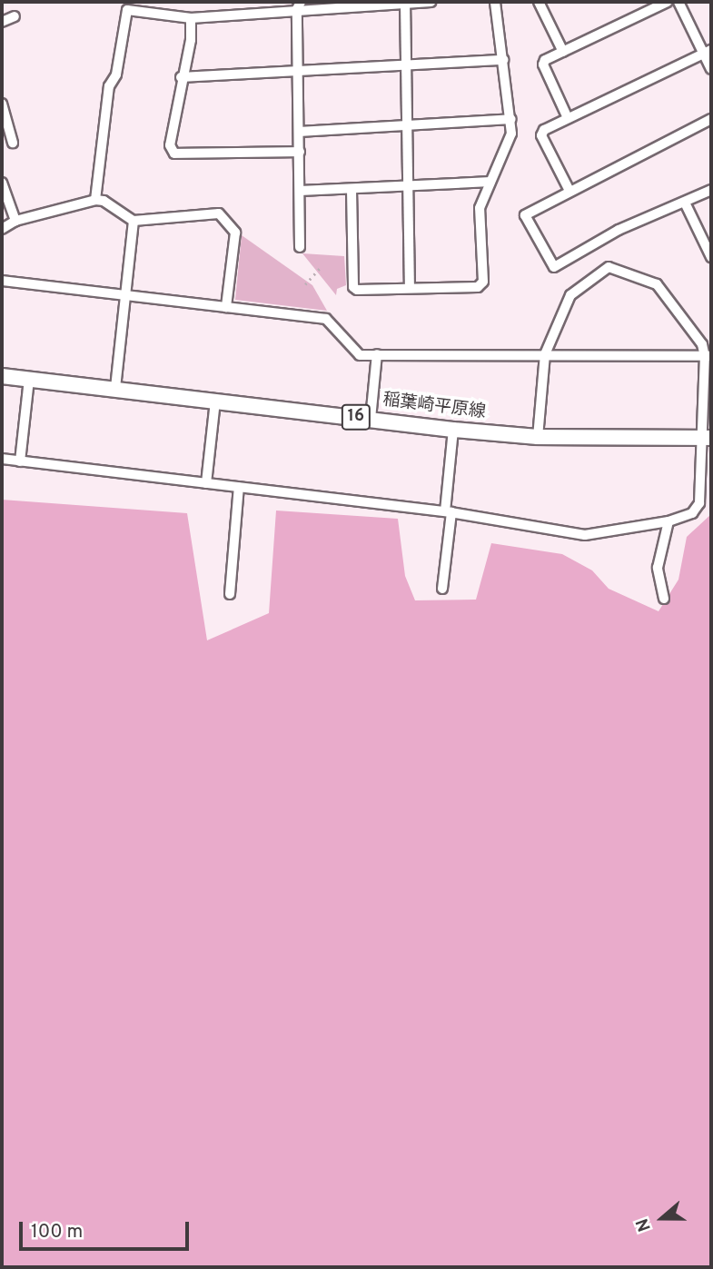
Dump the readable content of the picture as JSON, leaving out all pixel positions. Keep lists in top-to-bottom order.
{
  "streets": {
    "main road": ["稲葉崎平原線", "16"]
  },
  "scale_bar": "100 m",
  "north": "left"
}
